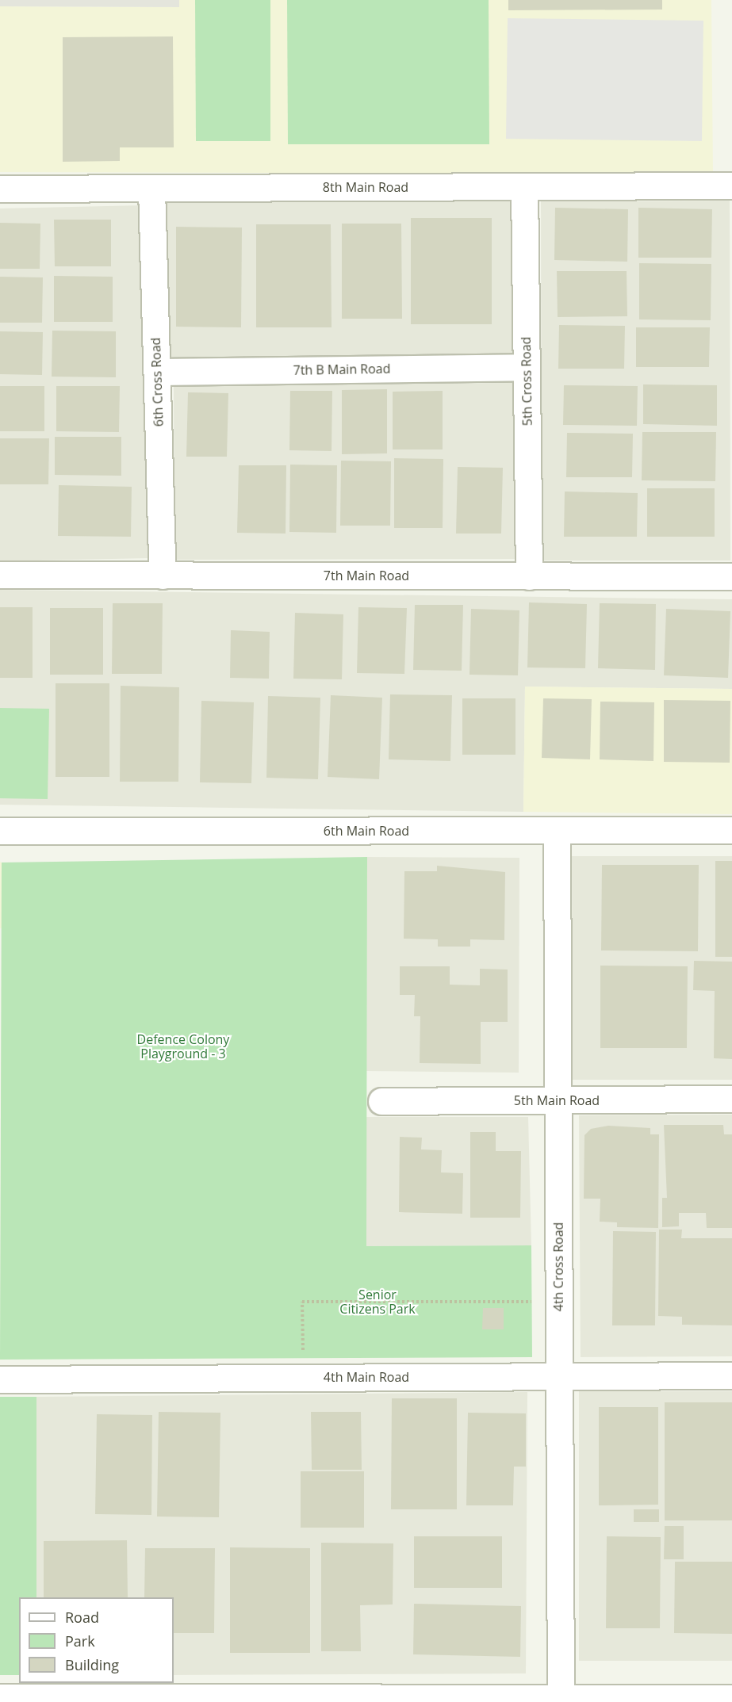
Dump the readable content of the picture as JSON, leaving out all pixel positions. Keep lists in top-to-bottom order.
{
  "streets": {
    "street": [
      "8th Main Road",
      "7th B Main Road",
      "5th Cross Road",
      "6th Cross Road",
      "7th Main Road",
      "6th Main Road",
      "5th Main Road",
      "4th Cross Road",
      "4th Main Road"
    ]
  },
  "crossings": [
    ["8th Main Road", "5th Cross Road"],
    ["8th Main Road", "6th Cross Road"],
    ["7th B Main Road", "5th Cross Road"],
    ["7th B Main Road", "6th Cross Road"],
    ["5th Cross Road", "7th Main Road"],
    ["6th Cross Road", "7th Main Road"],
    ["6th Main Road", "4th Cross Road"],
    ["5th Main Road", "4th Cross Road"],
    ["4th Cross Road", "4th Main Road"]
  ],
  "parks": ["Defence Colony Playground - 3", "Senior Citizens Park"],
  "legend": ["Road", "Park", "Building"]
}
